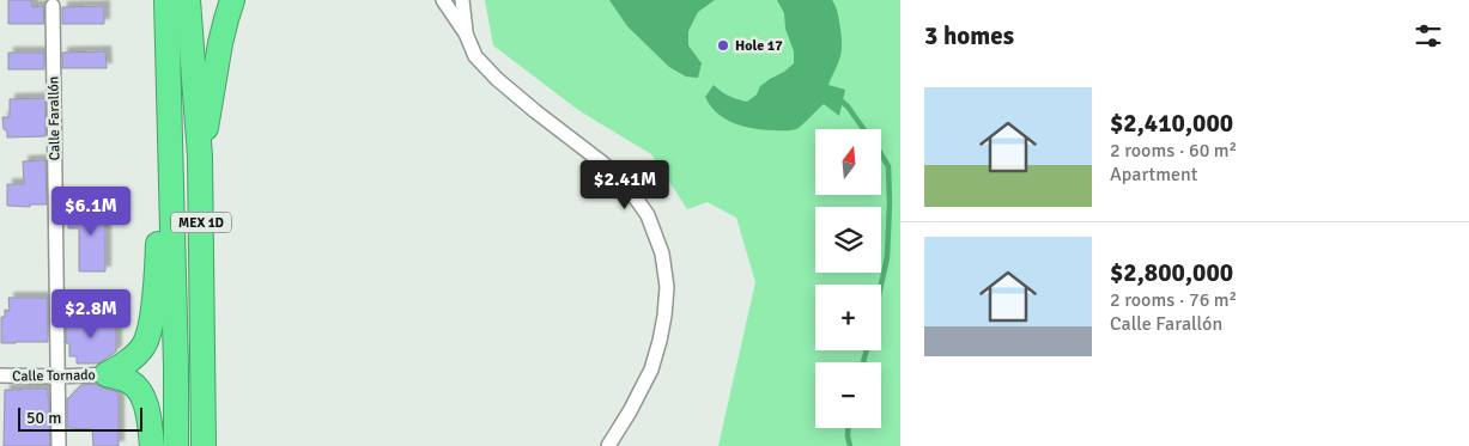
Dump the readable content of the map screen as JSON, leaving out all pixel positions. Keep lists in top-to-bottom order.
{
  "streets": {
    "highway": ["MEX 1D"],
    "street": ["Calle Farallón", "Calle Tornado"]
  },
  "crossings": [
    ["Calle Farallón", "Calle Tornado"]
  ],
  "places": ["Hole 17"],
  "scale_bar": "50 m",
  "north": "top",
  "page": {
    "heading": "3 homes",
    "list": [
      {
        "name": "$2,410,000",
        "note": "2 rooms · 60 m² · Apartment"
      },
      {
        "name": "$2,800,000",
        "note": "2 rooms · 76 m² · Calle Farallón"
      }
    ],
    "map_buttons": ["+", "−"],
    "price": ["$2.41M", "$6.1M", "$2.8M"],
    "scale": "50 m"
  }
}
